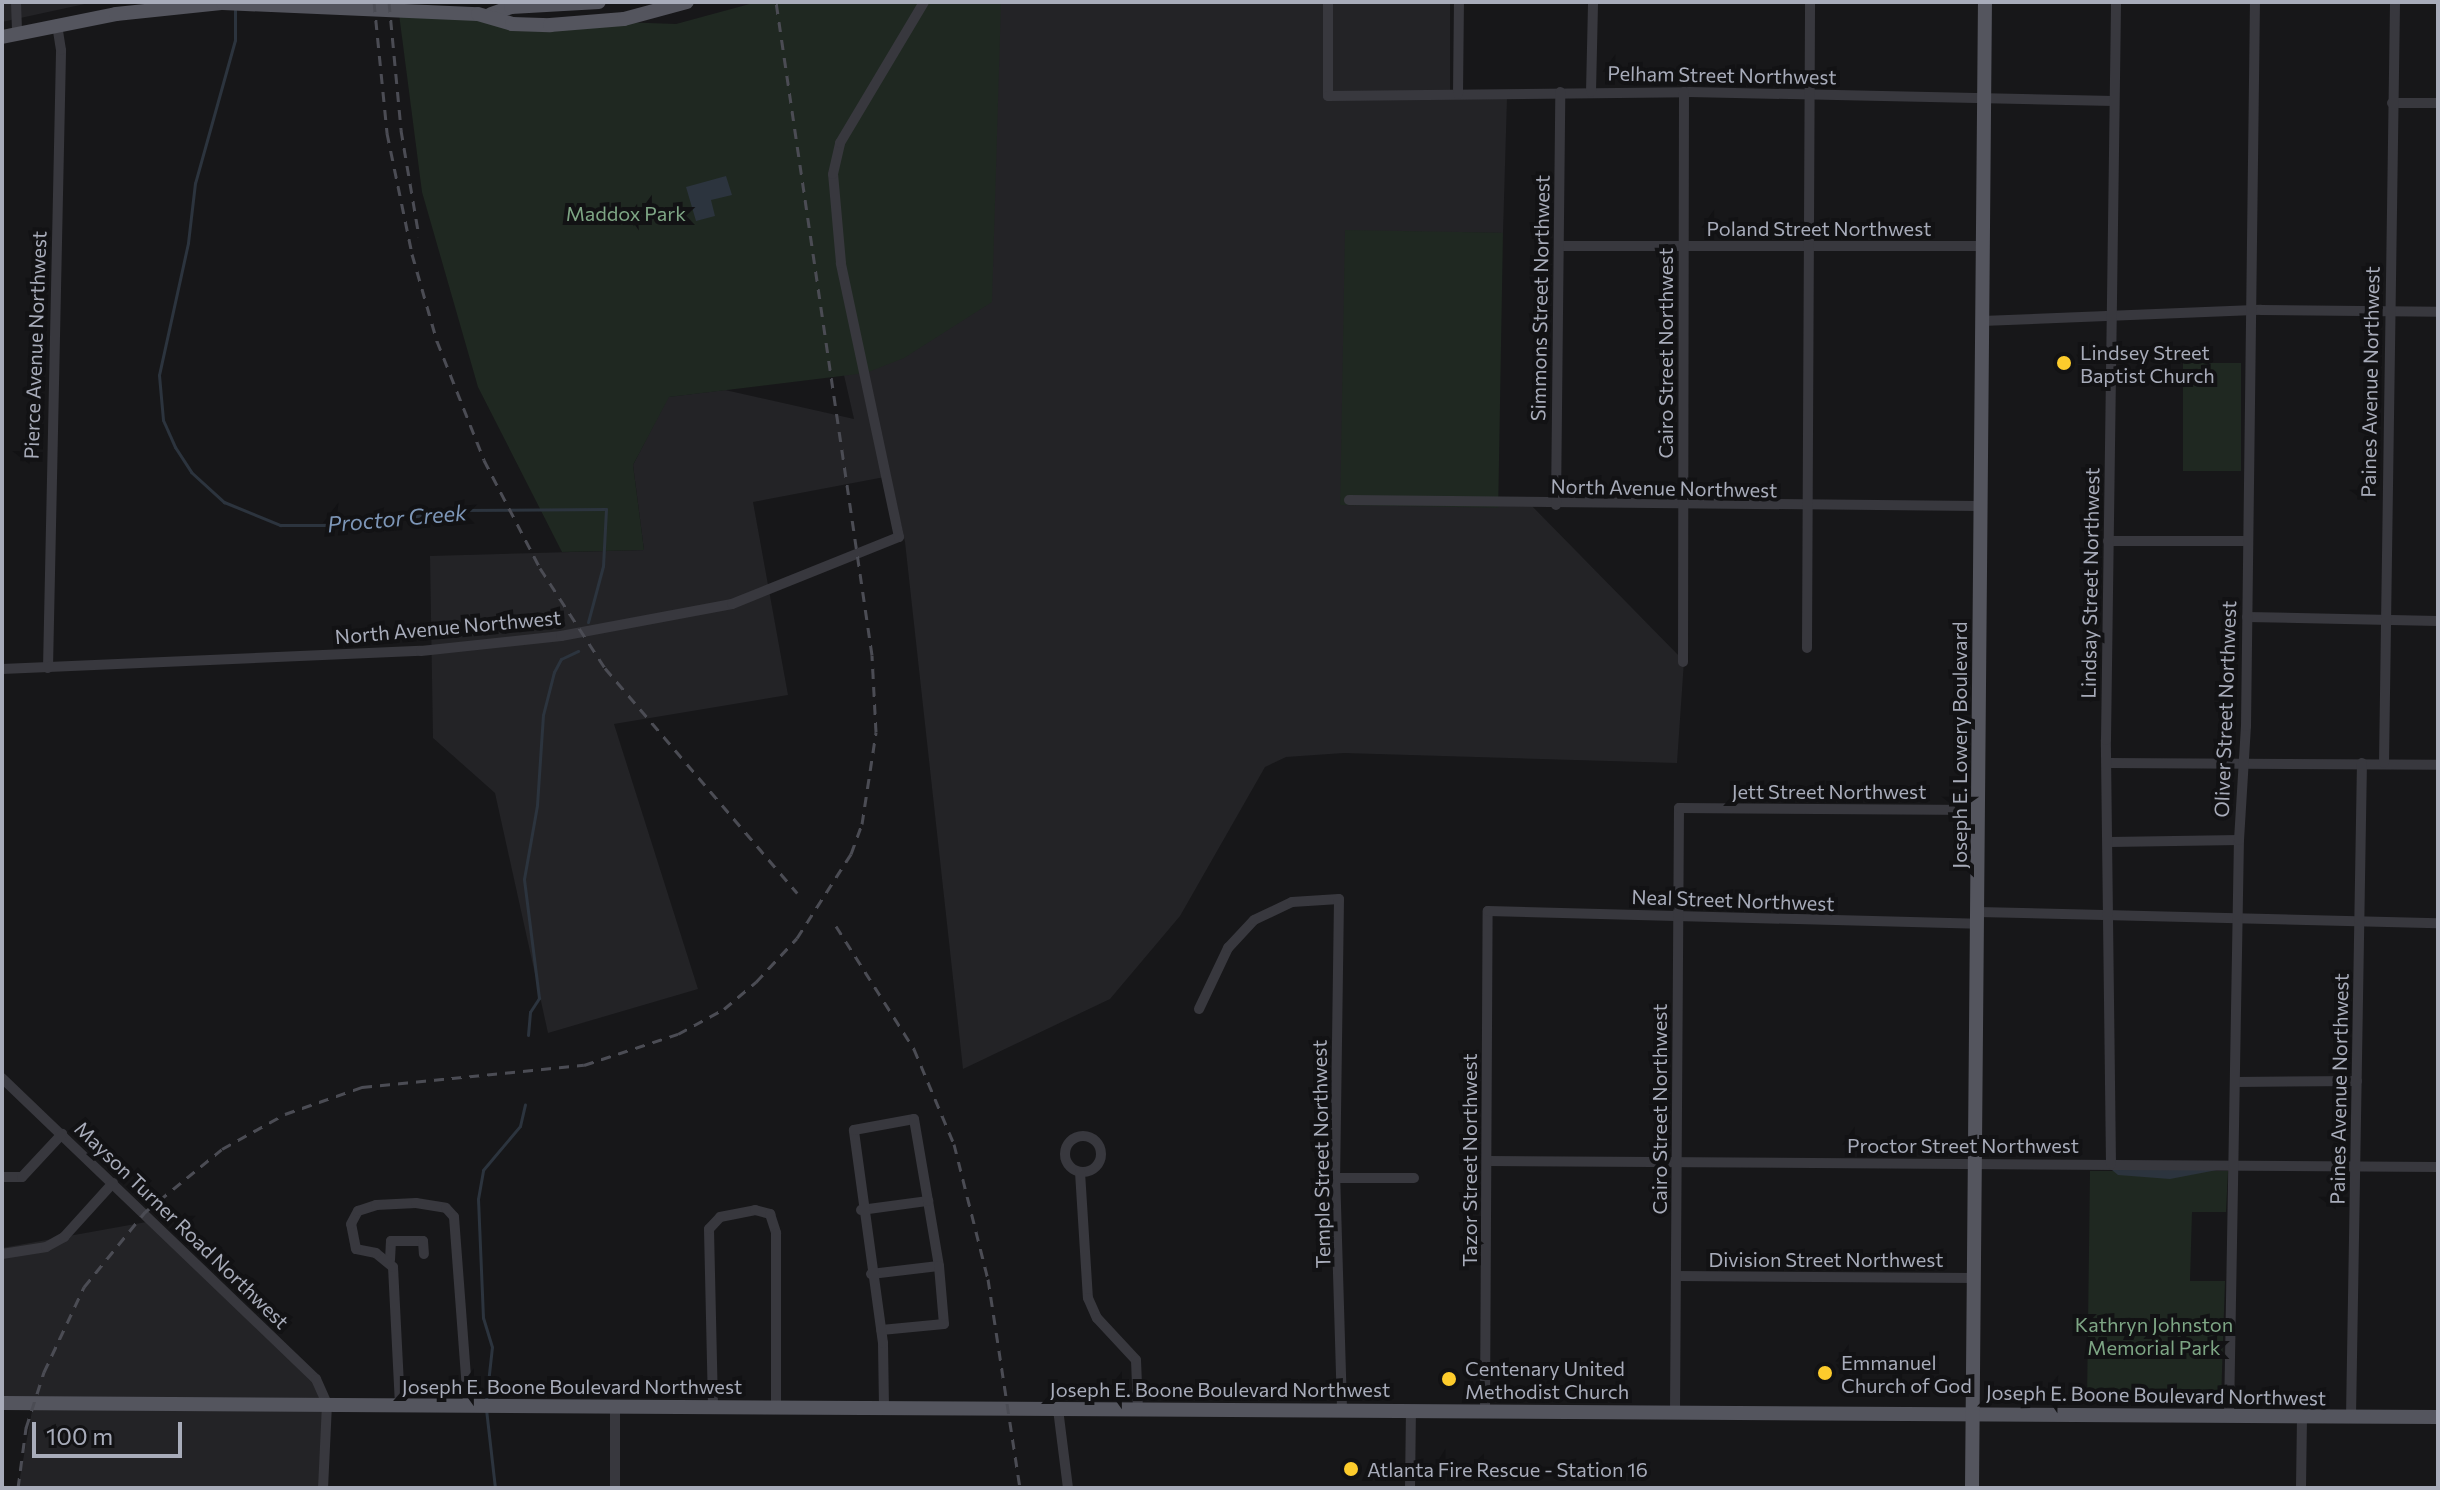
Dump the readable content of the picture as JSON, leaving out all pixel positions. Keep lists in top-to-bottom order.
{
  "streets": {
    "main road": ["Joseph E. Lowery Boulevard", "Joseph E. Boone Boulevard Northwest"],
    "street": [
      "Pelham Street Northwest",
      "Poland Street Northwest",
      "Simmons Street Northwest",
      "Pierce Avenue Northwest",
      "Cairo Street Northwest",
      "Paines Avenue Northwest",
      "North Avenue Northwest",
      "Lindsay Street Northwest",
      "Oliver Street Northwest",
      "Jett Street Northwest",
      "Neal Street Northwest",
      "Proctor Street Northwest",
      "Temple Street Northwest",
      "Tazor Street Northwest",
      "Mayson Turner Road Northwest",
      "Division Street Northwest"
    ]
  },
  "crossings": [
    ["Pelham Street Northwest", "Simmons Street Northwest"],
    ["Pelham Street Northwest", "Cairo Street Northwest"],
    ["Pelham Street Northwest", "Lindsay Street Northwest"],
    ["Pelham Street Northwest", "Joseph E. Lowery Boulevard"],
    ["Poland Street Northwest", "Simmons Street Northwest"],
    ["Poland Street Northwest", "Cairo Street Northwest"],
    ["Poland Street Northwest", "Joseph E. Lowery Boulevard"],
    ["Simmons Street Northwest", "North Avenue Northwest"],
    ["Pierce Avenue Northwest", "North Avenue Northwest"],
    ["Cairo Street Northwest", "North Avenue Northwest"],
    ["Cairo Street Northwest", "Jett Street Northwest"],
    ["Cairo Street Northwest", "Neal Street Northwest"],
    ["Cairo Street Northwest", "Proctor Street Northwest"],
    ["Cairo Street Northwest", "Division Street Northwest"],
    ["Cairo Street Northwest", "Joseph E. Boone Boulevard Northwest"],
    ["Paines Avenue Northwest", "Neal Street Northwest"],
    ["Paines Avenue Northwest", "Proctor Street Northwest"],
    ["Paines Avenue Northwest", "Joseph E. Boone Boulevard Northwest"],
    ["North Avenue Northwest", "Joseph E. Lowery Boulevard"],
    ["Lindsay Street Northwest", "Neal Street Northwest"],
    ["Lindsay Street Northwest", "Proctor Street Northwest"],
    ["Oliver Street Northwest", "Neal Street Northwest"],
    ["Oliver Street Northwest", "Proctor Street Northwest"],
    ["Oliver Street Northwest", "Joseph E. Boone Boulevard Northwest"],
    ["Joseph E. Lowery Boulevard", "Jett Street Northwest"],
    ["Joseph E. Lowery Boulevard", "Neal Street Northwest"],
    ["Joseph E. Lowery Boulevard", "Proctor Street Northwest"],
    ["Joseph E. Lowery Boulevard", "Division Street Northwest"],
    ["Joseph E. Lowery Boulevard", "Joseph E. Boone Boulevard Northwest"],
    ["Neal Street Northwest", "Tazor Street Northwest"],
    ["Proctor Street Northwest", "Tazor Street Northwest"],
    ["Temple Street Northwest", "Joseph E. Boone Boulevard Northwest"],
    ["Tazor Street Northwest", "Joseph E. Boone Boulevard Northwest"],
    ["Mayson Turner Road Northwest", "Joseph E. Boone Boulevard Northwest"]
  ],
  "water": ["Proctor Creek"],
  "parks": ["Maddox Park", "Kathryn Johnston Memorial Park"],
  "places": [
    "Lindsey Street Baptist Church",
    "Emmanuel Church of God",
    "Centenary United Methodist Church",
    "Atlanta Fire Rescue - Station 16"
  ],
  "scale_bar": "100 m"
}
